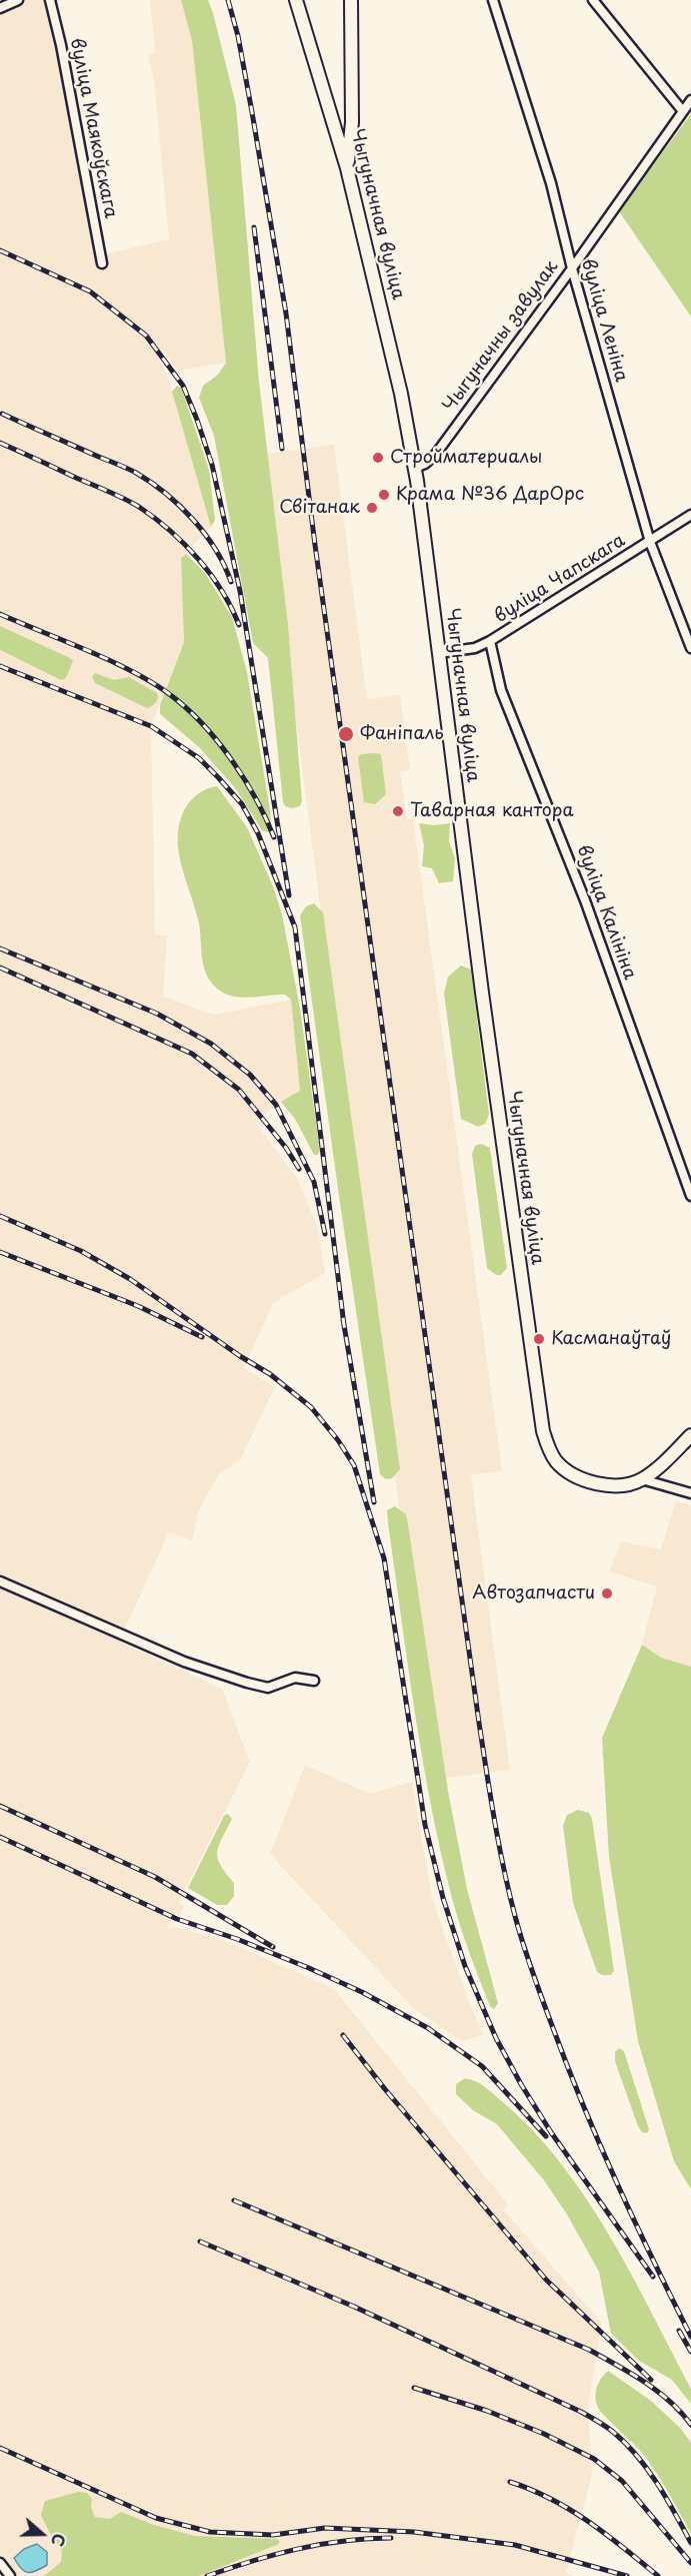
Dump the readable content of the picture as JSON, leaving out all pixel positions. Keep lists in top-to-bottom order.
{
  "streets": {
    "street": [
      "вуліца Маякоўскага",
      "Чыгуначная вуліца",
      "вуліца Леніна",
      "Чыгуначны завулак",
      "вуліца Чапскага",
      "вуліца Калініна"
    ]
  },
  "crossings": [
    ["Чыгуначная вуліца", "Чыгуначны завулак"],
    ["Чыгуначная вуліца", "вуліца Чапскага"],
    ["вуліца Леніна", "Чыгуначны завулак"],
    ["вуліца Леніна", "вуліца Чапскага"],
    ["вуліца Чапскага", "вуліца Калініна"]
  ],
  "places": [
    "Стройматериалы",
    "Крама №36 ДарОрс",
    "Світанак",
    "Фаніпаль",
    "Таварная кантора",
    "Касманаўтаў",
    "Автозапчасти"
  ],
  "north": "right"
}
